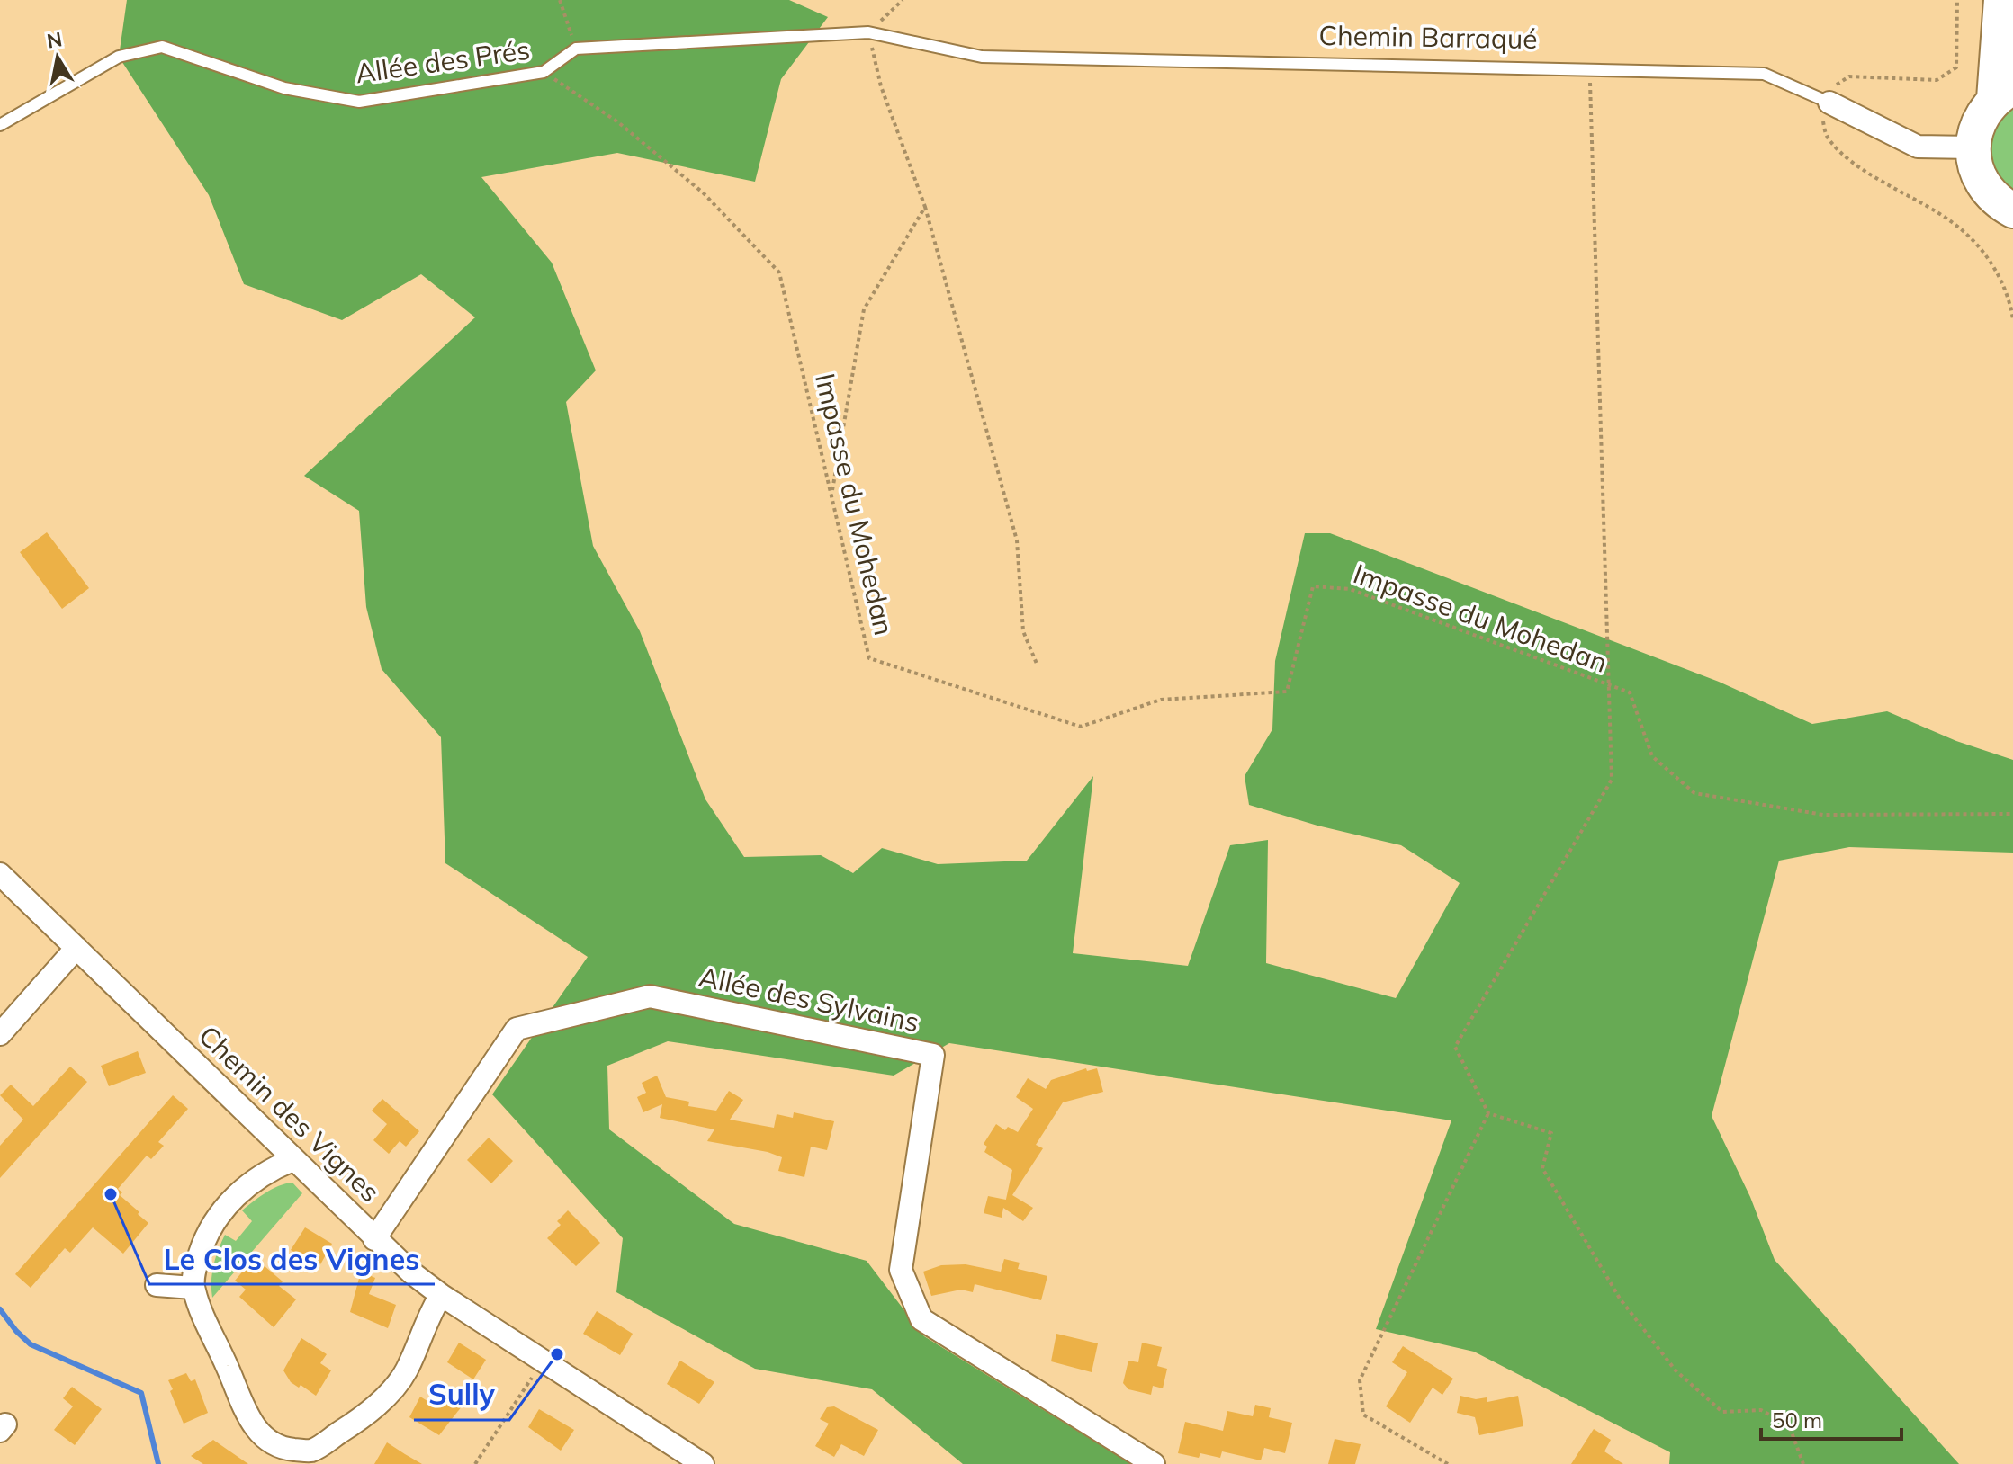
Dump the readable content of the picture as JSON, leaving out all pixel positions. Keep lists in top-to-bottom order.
{
  "streets": {
    "street": ["Chemin Barraqué", "Allée des Sylvains", "Chemin des Vignes"],
    "lane": ["Allée des Prés"],
    "path": ["Impasse du Mohedan"]
  },
  "crossings": [
    ["Allée des Prés", "Impasse du Mohedan"],
    ["Allée des Sylvains", "Chemin des Vignes"]
  ],
  "places": ["Le Clos des Vignes", "Sully"],
  "scale_bar": "50 m",
  "north": "top"
}
